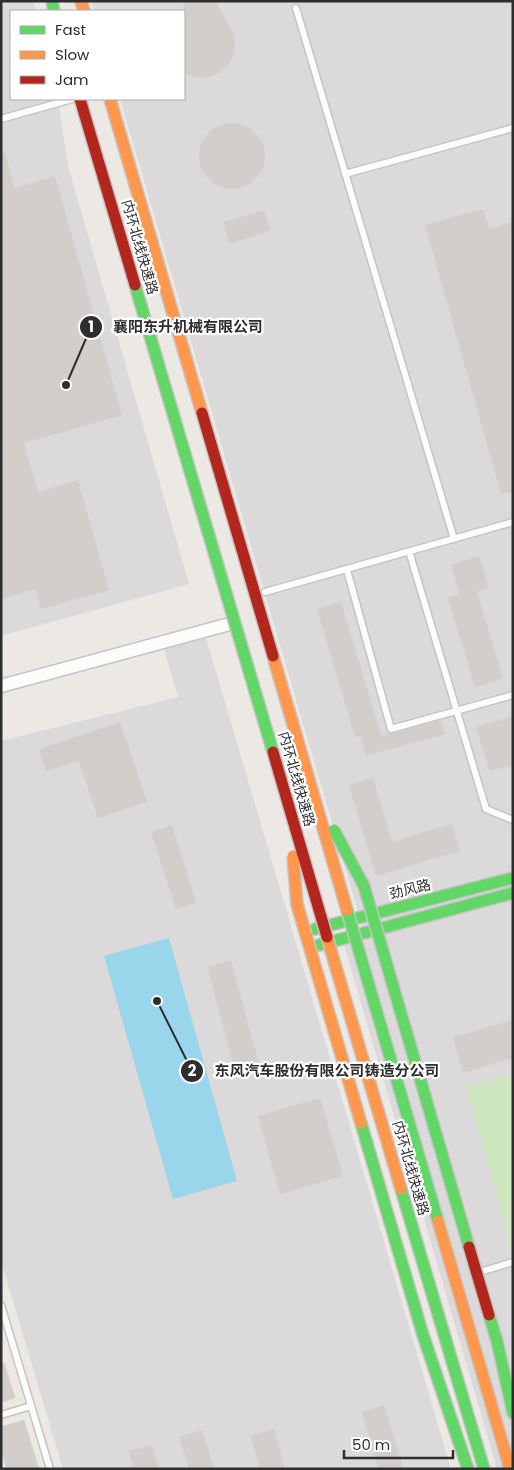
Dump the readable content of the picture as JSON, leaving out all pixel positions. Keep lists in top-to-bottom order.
{
  "streets": {
    "main road": ["内环北线快速路", "劲风路"]
  },
  "places": ["襄阳东升机械有限公司", "东风汽车股份有限公司铸造分公司"],
  "legend": ["Fast", "Slow", "Jam"],
  "scale_bar": "50 m"
}
